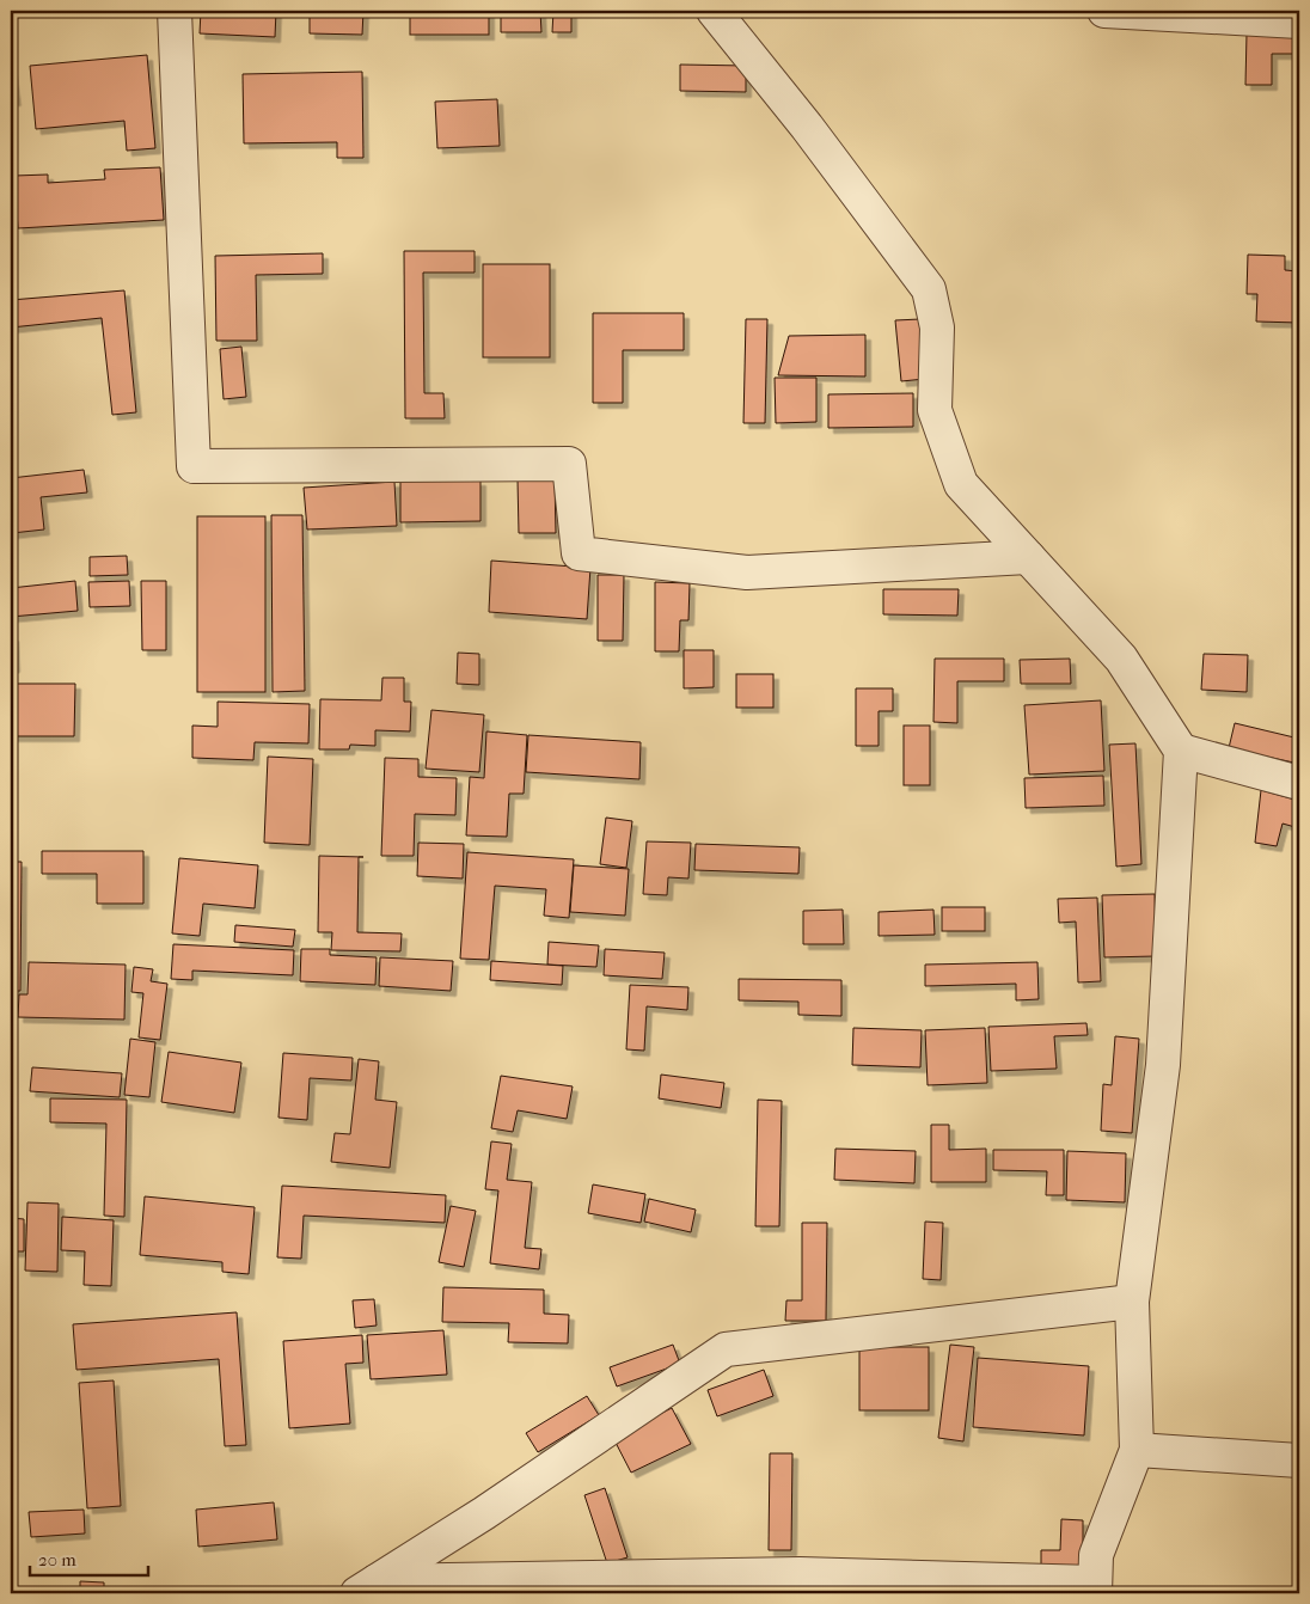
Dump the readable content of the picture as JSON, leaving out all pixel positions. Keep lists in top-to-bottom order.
{
  "scale_bar": "20 m"
}
